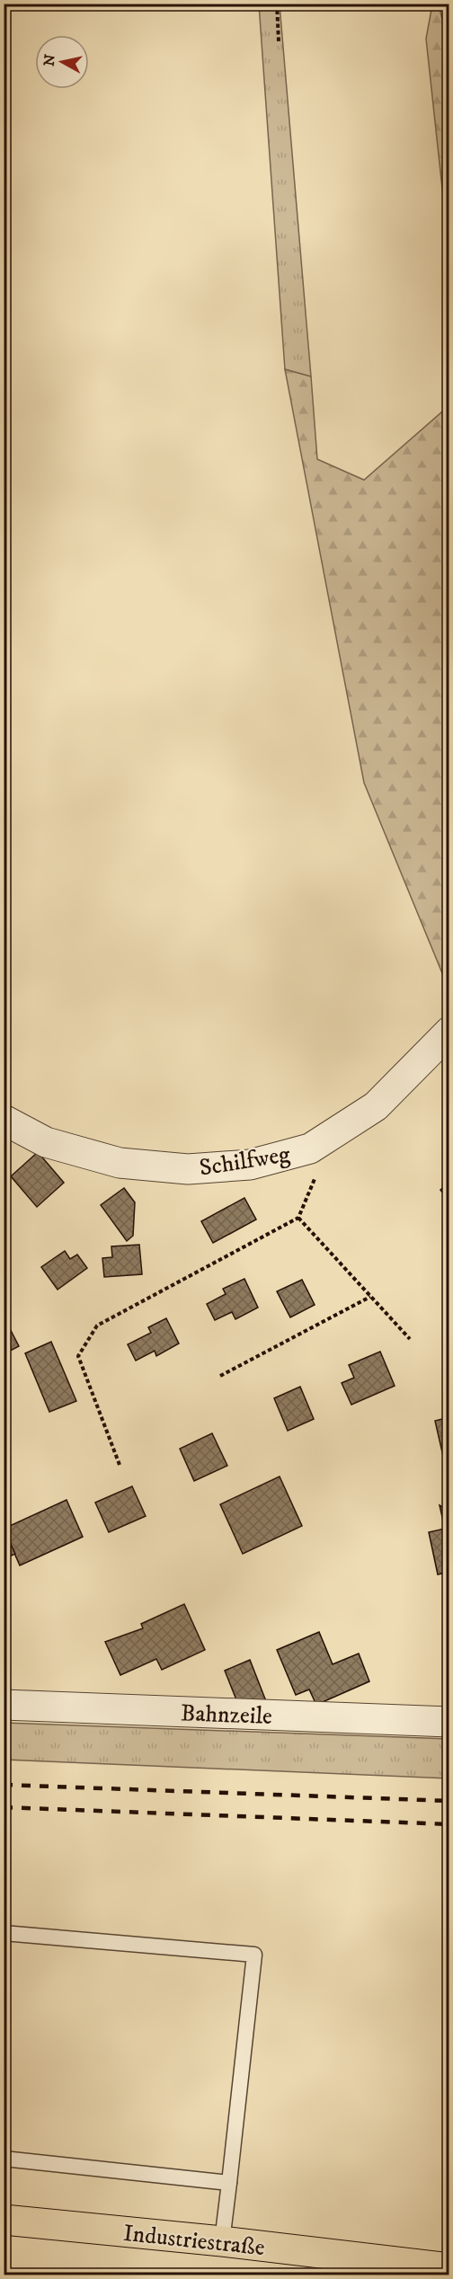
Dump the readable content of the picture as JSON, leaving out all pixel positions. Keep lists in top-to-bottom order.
{
  "streets": {
    "main road": ["Industriestraße"],
    "street": ["Schilfweg", "Bahnzeile"]
  },
  "north": "left"
}
